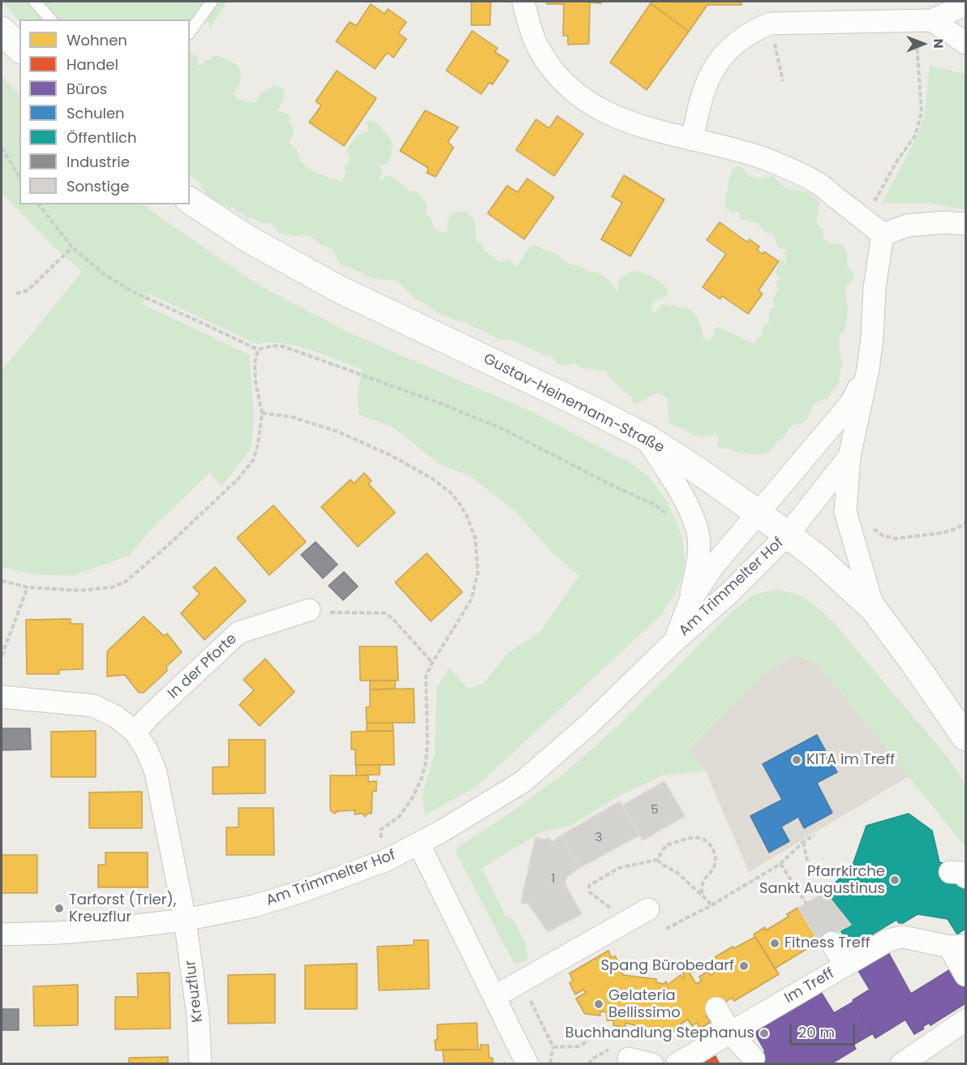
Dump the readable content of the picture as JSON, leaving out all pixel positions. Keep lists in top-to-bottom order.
{
  "streets": {
    "main road": ["Gustav-Heinemann-Straße"],
    "street": [
      "Am Trimmelter Hof",
      "In der Pforte",
      "Im Treff",
      "Kreuzflur"
    ]
  },
  "crossings": [
    ["Gustav-Heinemann-Straße", "Am Trimmelter Hof"],
    ["Am Trimmelter Hof", "Kreuzflur"]
  ],
  "places": [
    "KITA im Treff",
    "Pfarrkirche Sankt Augustinus",
    "Tarforst (Trier), Kreuzflur",
    "Fitness Treff",
    "Spang Bürobedarf",
    "Gelateria Bellissimo",
    "Buchhandlung Stephanus"
  ],
  "house_numbers": ["5", "3", "1"],
  "legend": [
    "Wohnen",
    "Handel",
    "Büros",
    "Schulen",
    "Öffentlich",
    "Industrie",
    "Sonstige"
  ],
  "scale_bar": "20 m",
  "north": "right"
}
